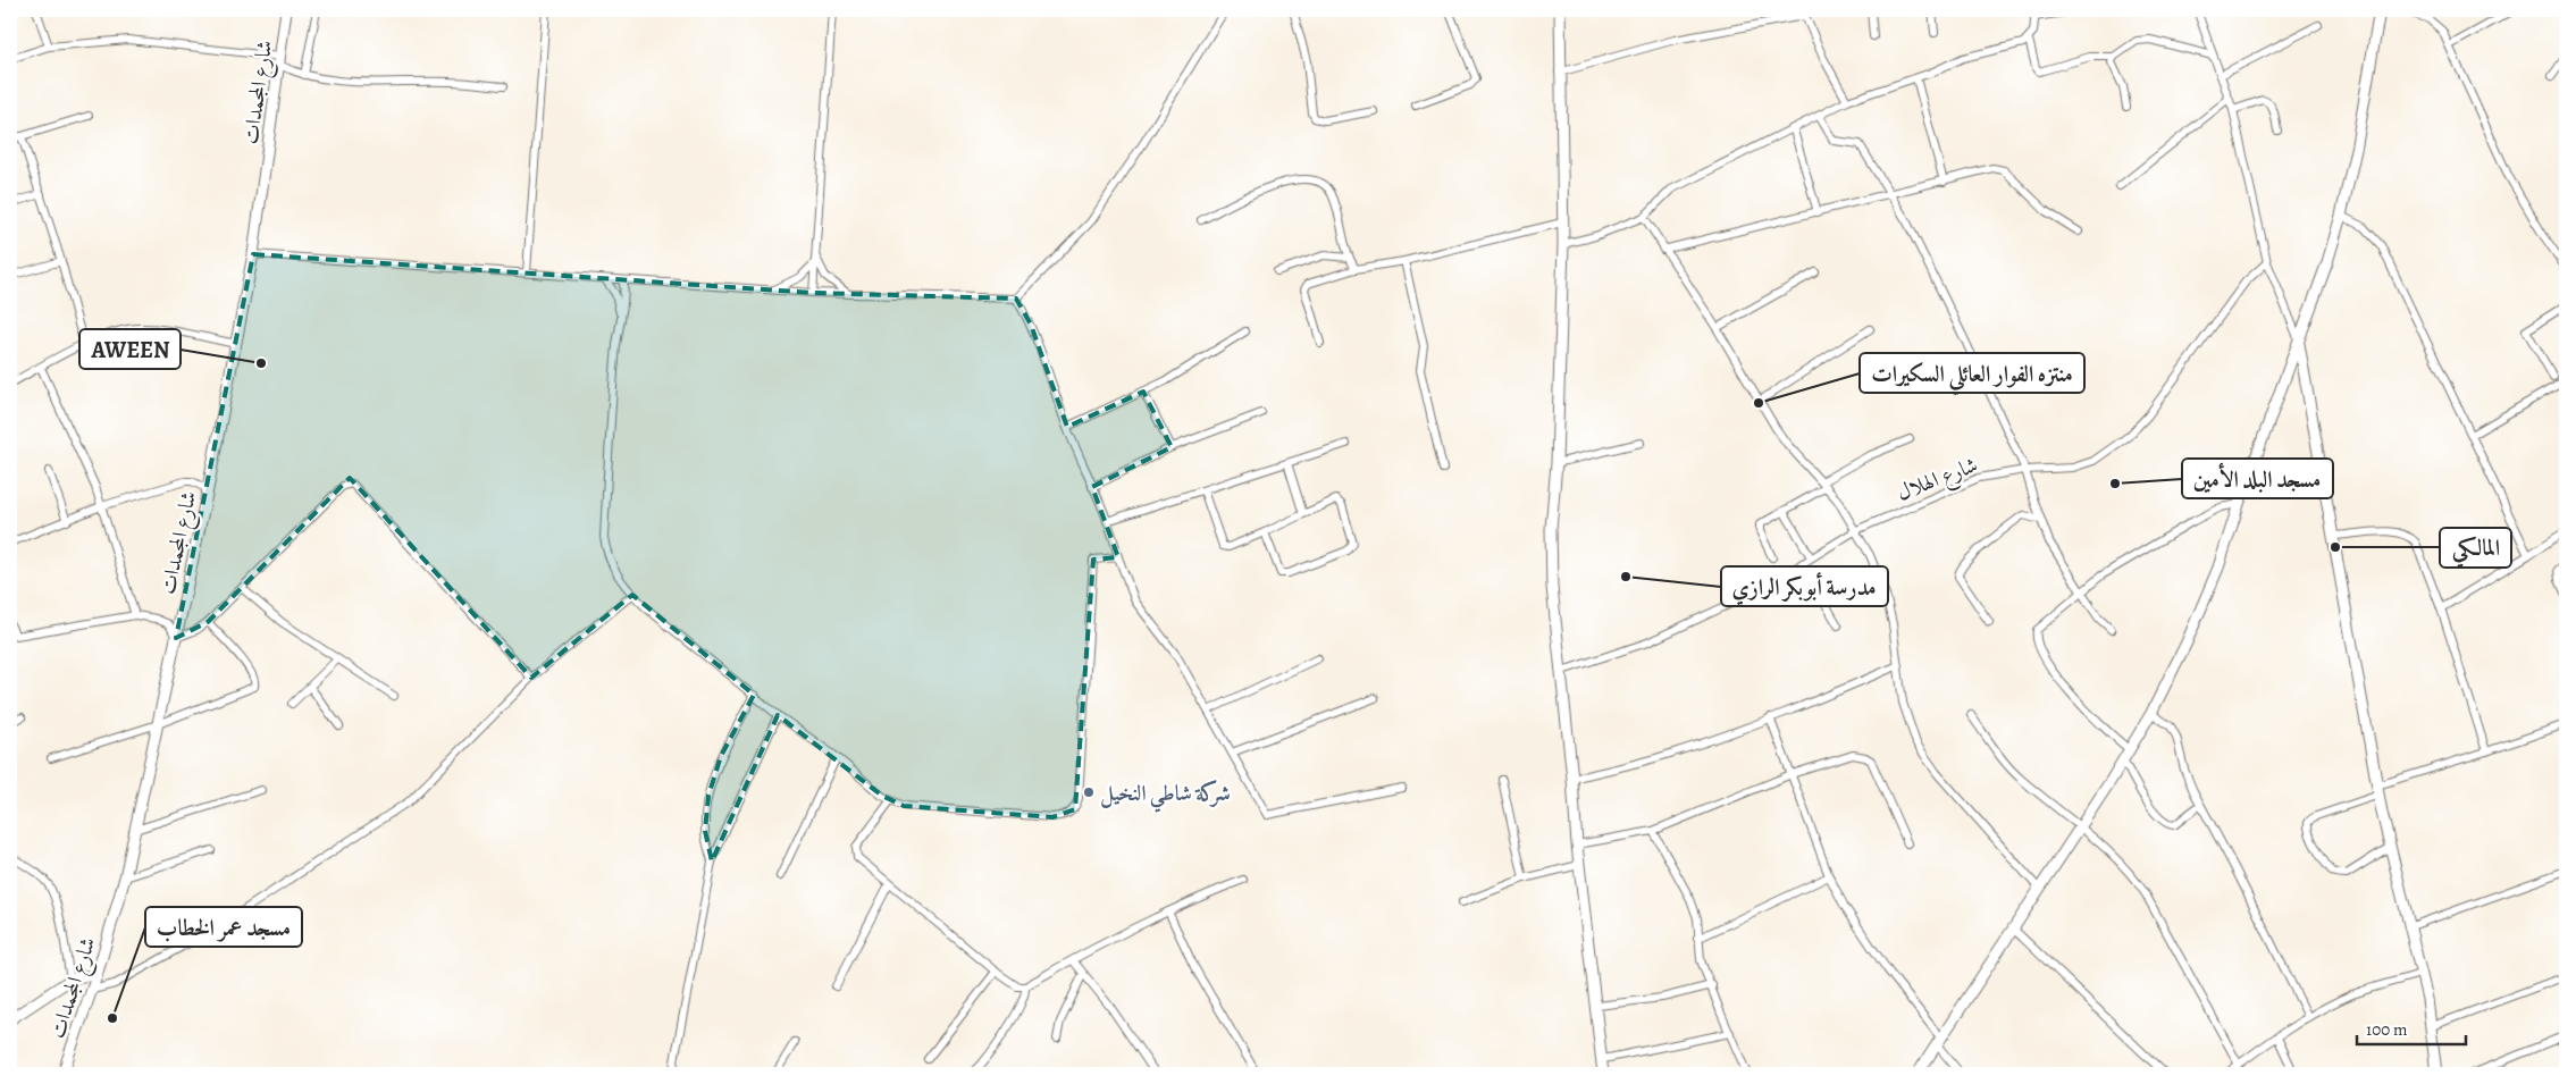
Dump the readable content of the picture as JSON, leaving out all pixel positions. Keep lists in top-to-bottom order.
{
  "streets": {
    "main road": ["شارع المجمدات"],
    "street": ["شارع الهلال"]
  },
  "places": [
    "AWEEN",
    "منتزه الفوار العائلي السكيرات",
    "مسجد البلد الأمين",
    "المالكي",
    "مدرسة أبوبكر الرازي",
    "شركة شاطي النخيل",
    "مسجد عمر الخطاب"
  ],
  "scale_bar": "100 m"
}
